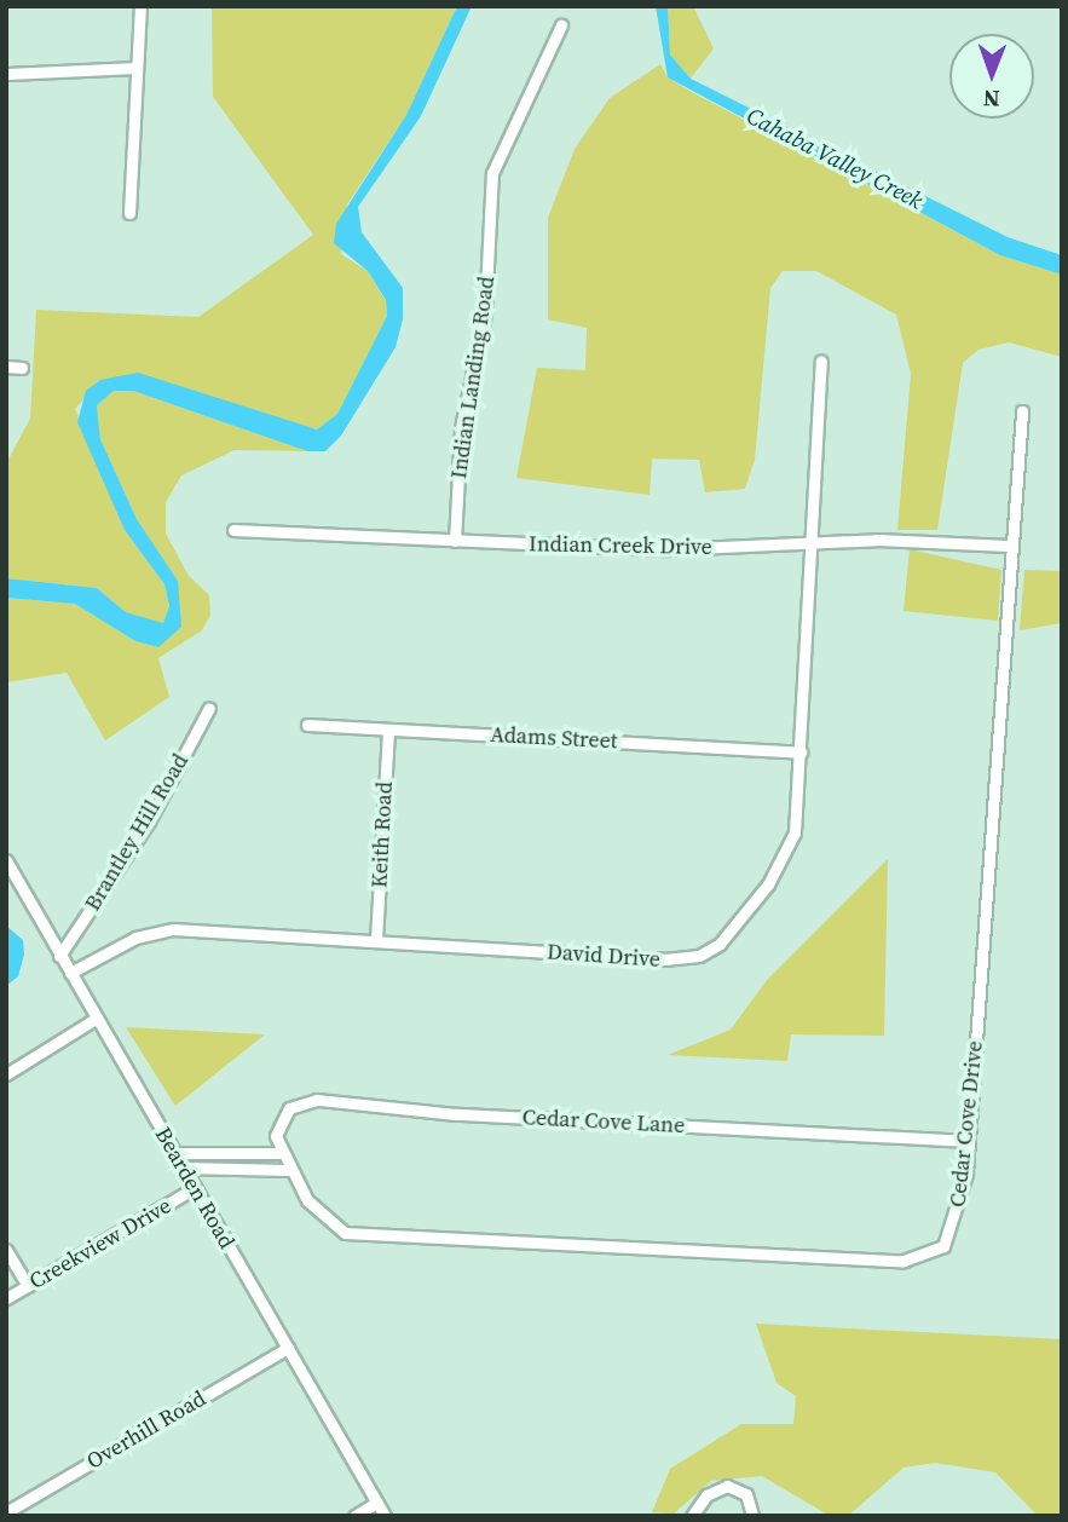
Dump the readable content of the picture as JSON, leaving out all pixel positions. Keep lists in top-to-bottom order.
{
  "streets": {
    "street": [
      "Indian Landing Road",
      "Indian Creek Drive",
      "Adams Street",
      "Brantley Hill Road",
      "Keith Road",
      "David Drive",
      "Cedar Cove Lane",
      "Cedar Cove Drive",
      "Bearden Road",
      "Creekview Drive",
      "Overhill Road"
    ]
  },
  "crossings": [
    ["Indian Landing Road", "Indian Creek Drive"],
    ["Indian Creek Drive", "David Drive"],
    ["Indian Creek Drive", "Cedar Cove Drive"],
    ["Adams Street", "Keith Road"],
    ["Adams Street", "David Drive"],
    ["Brantley Hill Road", "Bearden Road"],
    ["Keith Road", "David Drive"],
    ["David Drive", "Bearden Road"],
    ["Cedar Cove Lane", "Cedar Cove Drive"],
    ["Bearden Road", "Creekview Drive"],
    ["Bearden Road", "Overhill Road"]
  ],
  "water": ["Cahaba Valley Creek"],
  "north": "bottom"
}
